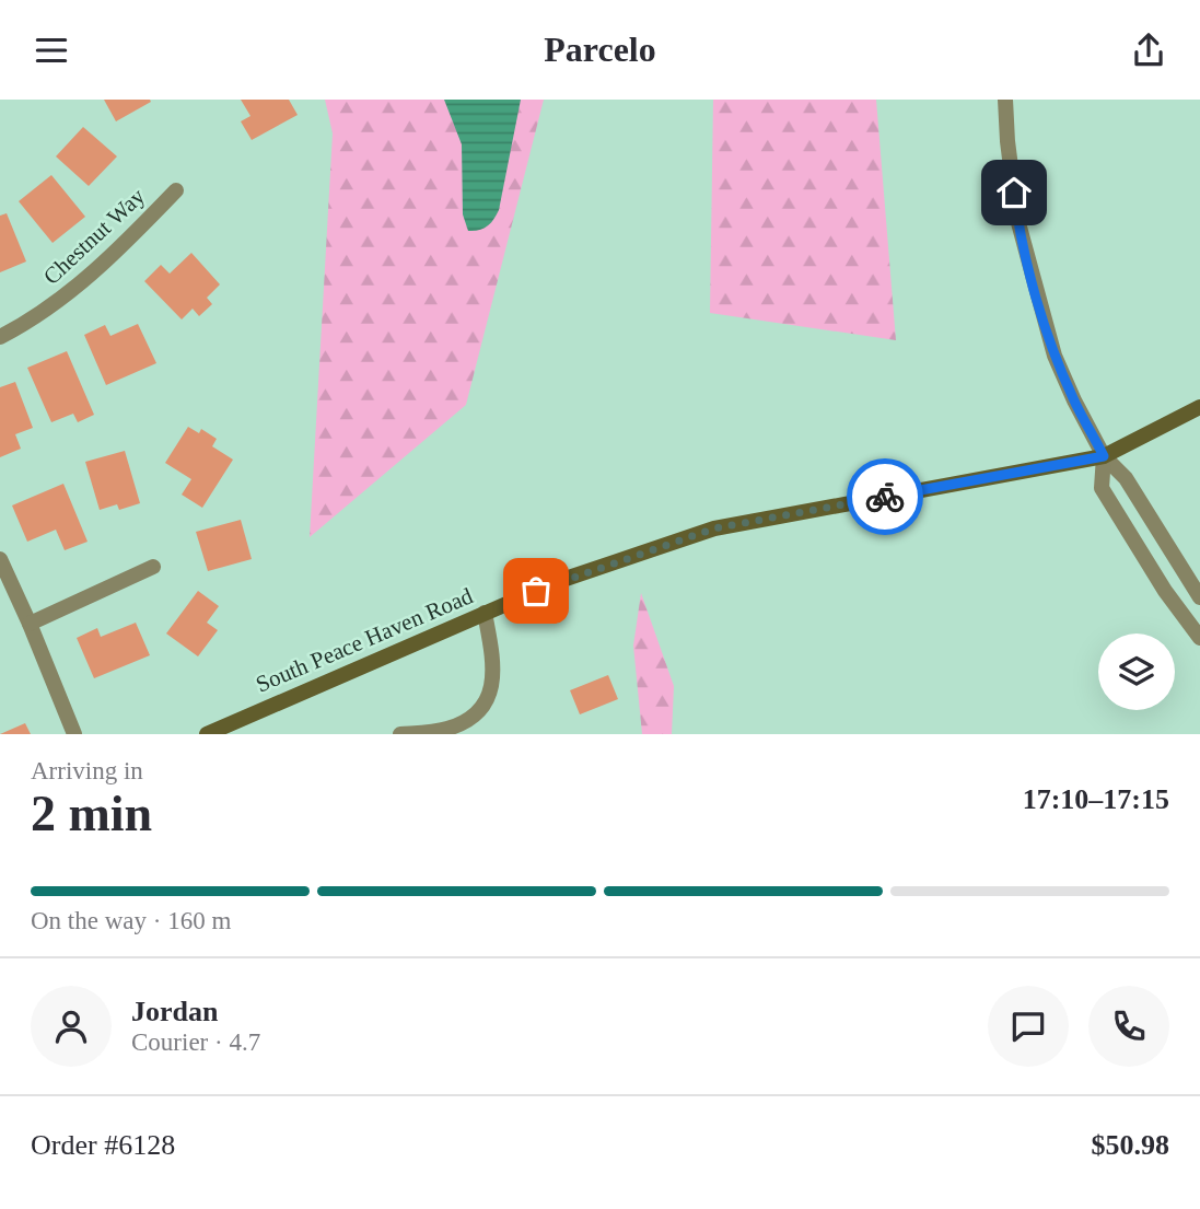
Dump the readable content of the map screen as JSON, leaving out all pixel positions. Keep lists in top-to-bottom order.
{
  "streets": {
    "main road": ["South Peace Haven Road"],
    "street": ["Chestnut Way"]
  },
  "page": {
    "header": "Parcelo",
    "heading": ["2 min", "Arriving in", "17:10–17:15"],
    "panel": [
      "Jordan",
      "Courier · 4.7",
      "Order #6128",
      "$50.98"
    ],
    "bar": "On the way · 160 m"
  }
}
